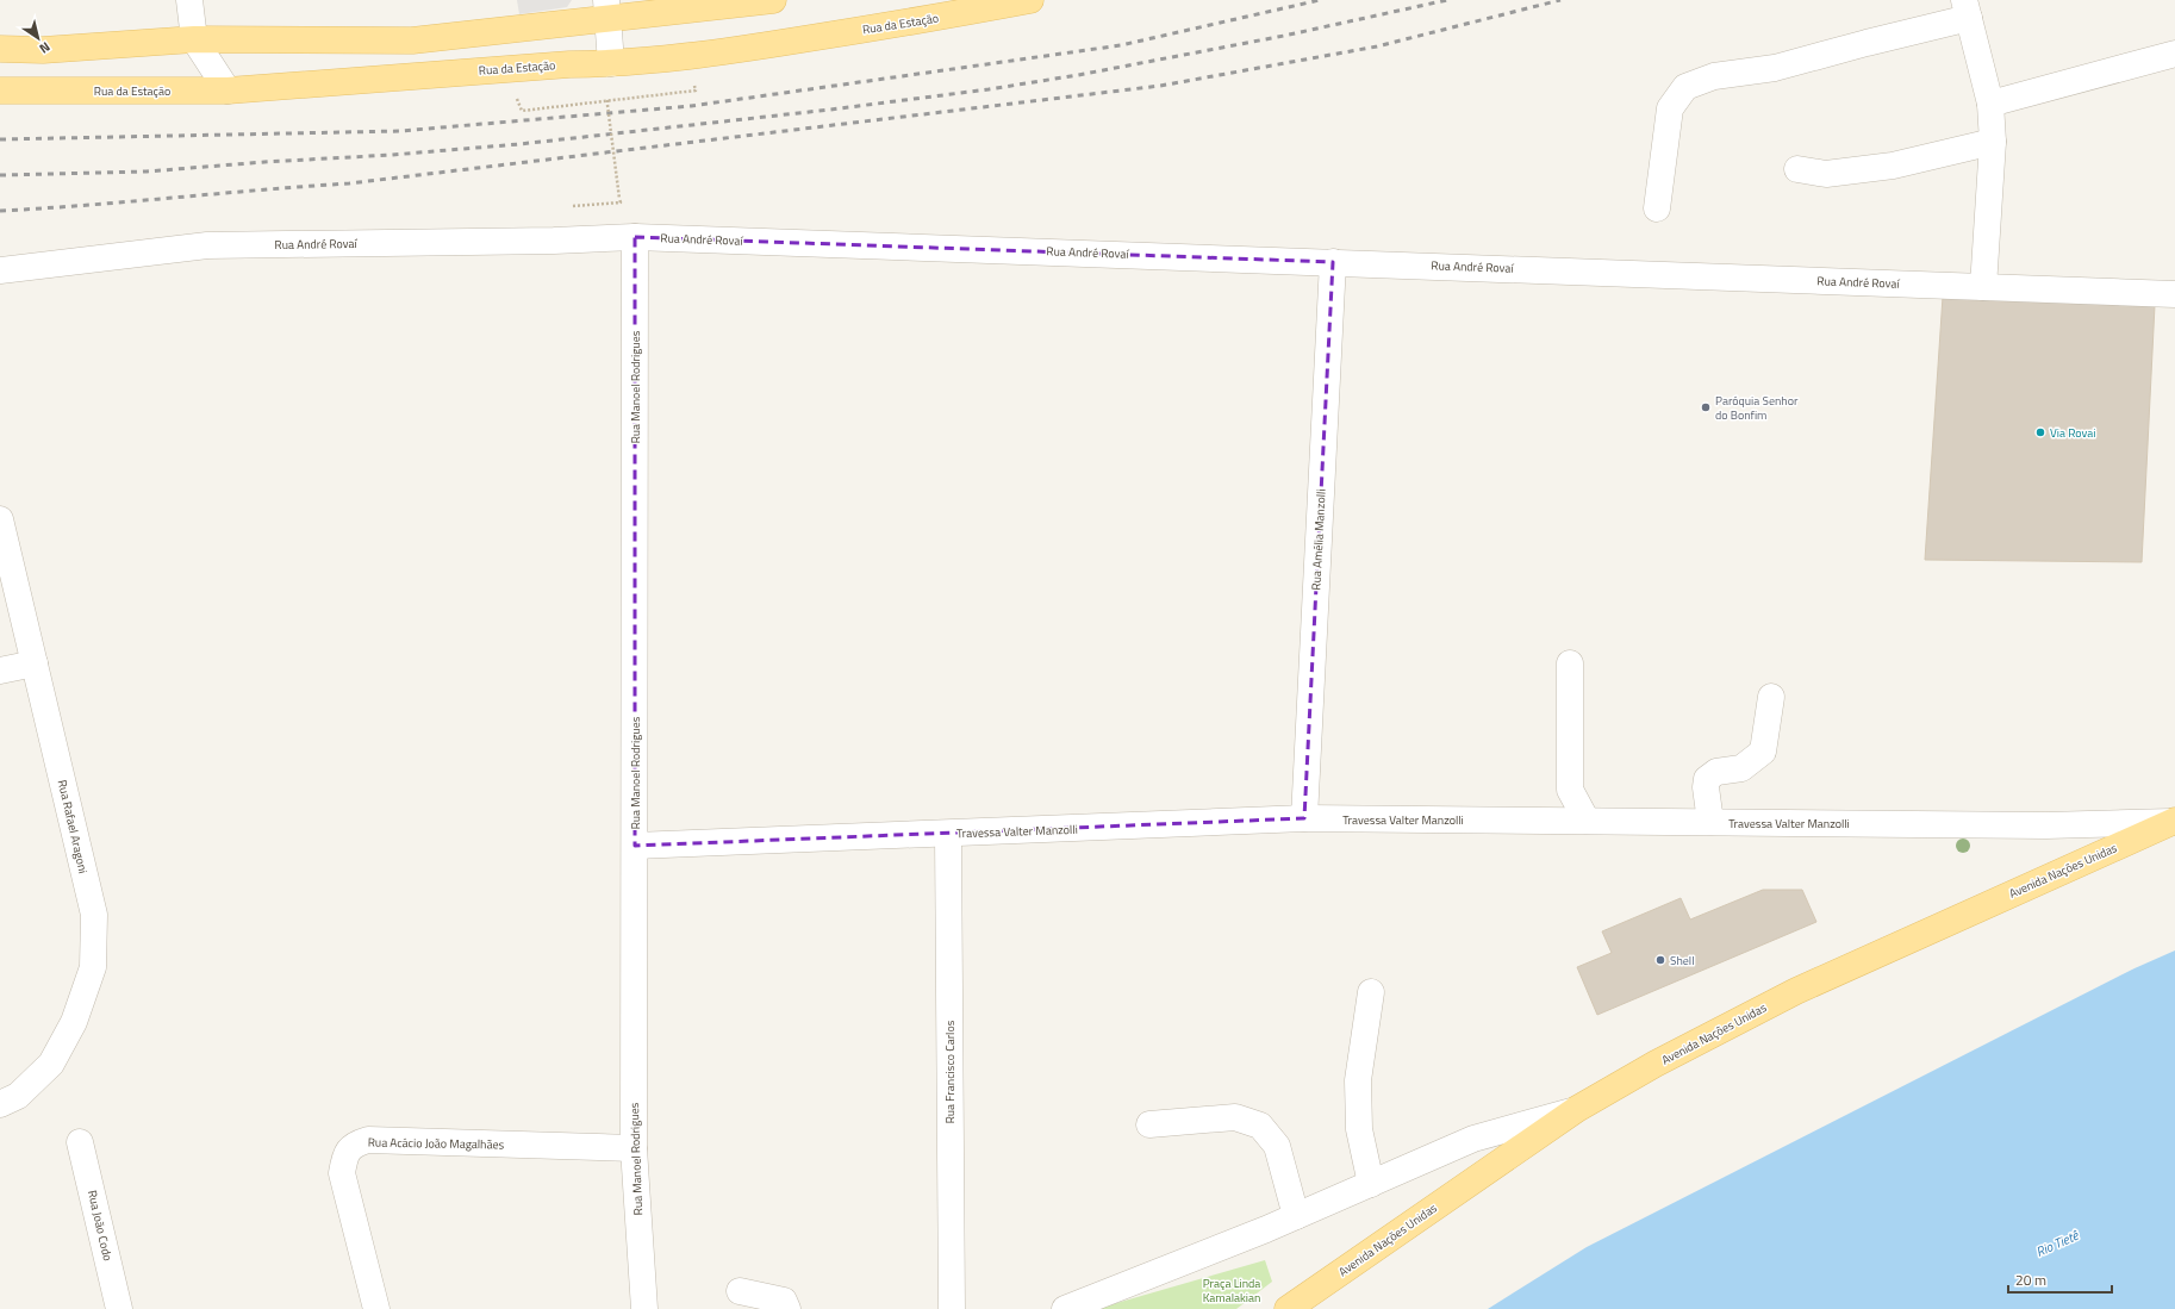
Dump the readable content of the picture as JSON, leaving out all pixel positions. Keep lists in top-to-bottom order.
{
  "streets": {
    "main road": ["Rua da Estação", "Avenida Nações Unidas"],
    "street": [
      "Rua André Rovaí",
      "Rua Manoel Rodrigues",
      "Rua Amélia Manzolli",
      "Travessa Valter Manzolli",
      "Rua Rafael Aragoni",
      "Rua Francisco Carlos",
      "Rua Acácio João Magalhães",
      "Rua João Codo"
    ]
  },
  "crossings": [
    ["Rua André Rovaí", "Rua Manoel Rodrigues"],
    ["Rua André Rovaí", "Rua Amélia Manzolli"],
    ["Rua Manoel Rodrigues", "Travessa Valter Manzolli"],
    ["Rua Manoel Rodrigues", "Rua Acácio João Magalhães"],
    ["Rua Amélia Manzolli", "Travessa Valter Manzolli"],
    ["Travessa Valter Manzolli", "Avenida Nações Unidas"],
    ["Travessa Valter Manzolli", "Rua Francisco Carlos"]
  ],
  "water": ["Rio Tietê"],
  "parks": ["Praça Linda Kamalakian"],
  "places": ["Paróquia Senhor do Bonfim", "Via Rovai", "Shell"],
  "scale_bar": "20 m",
  "north": "bottom right"
}
